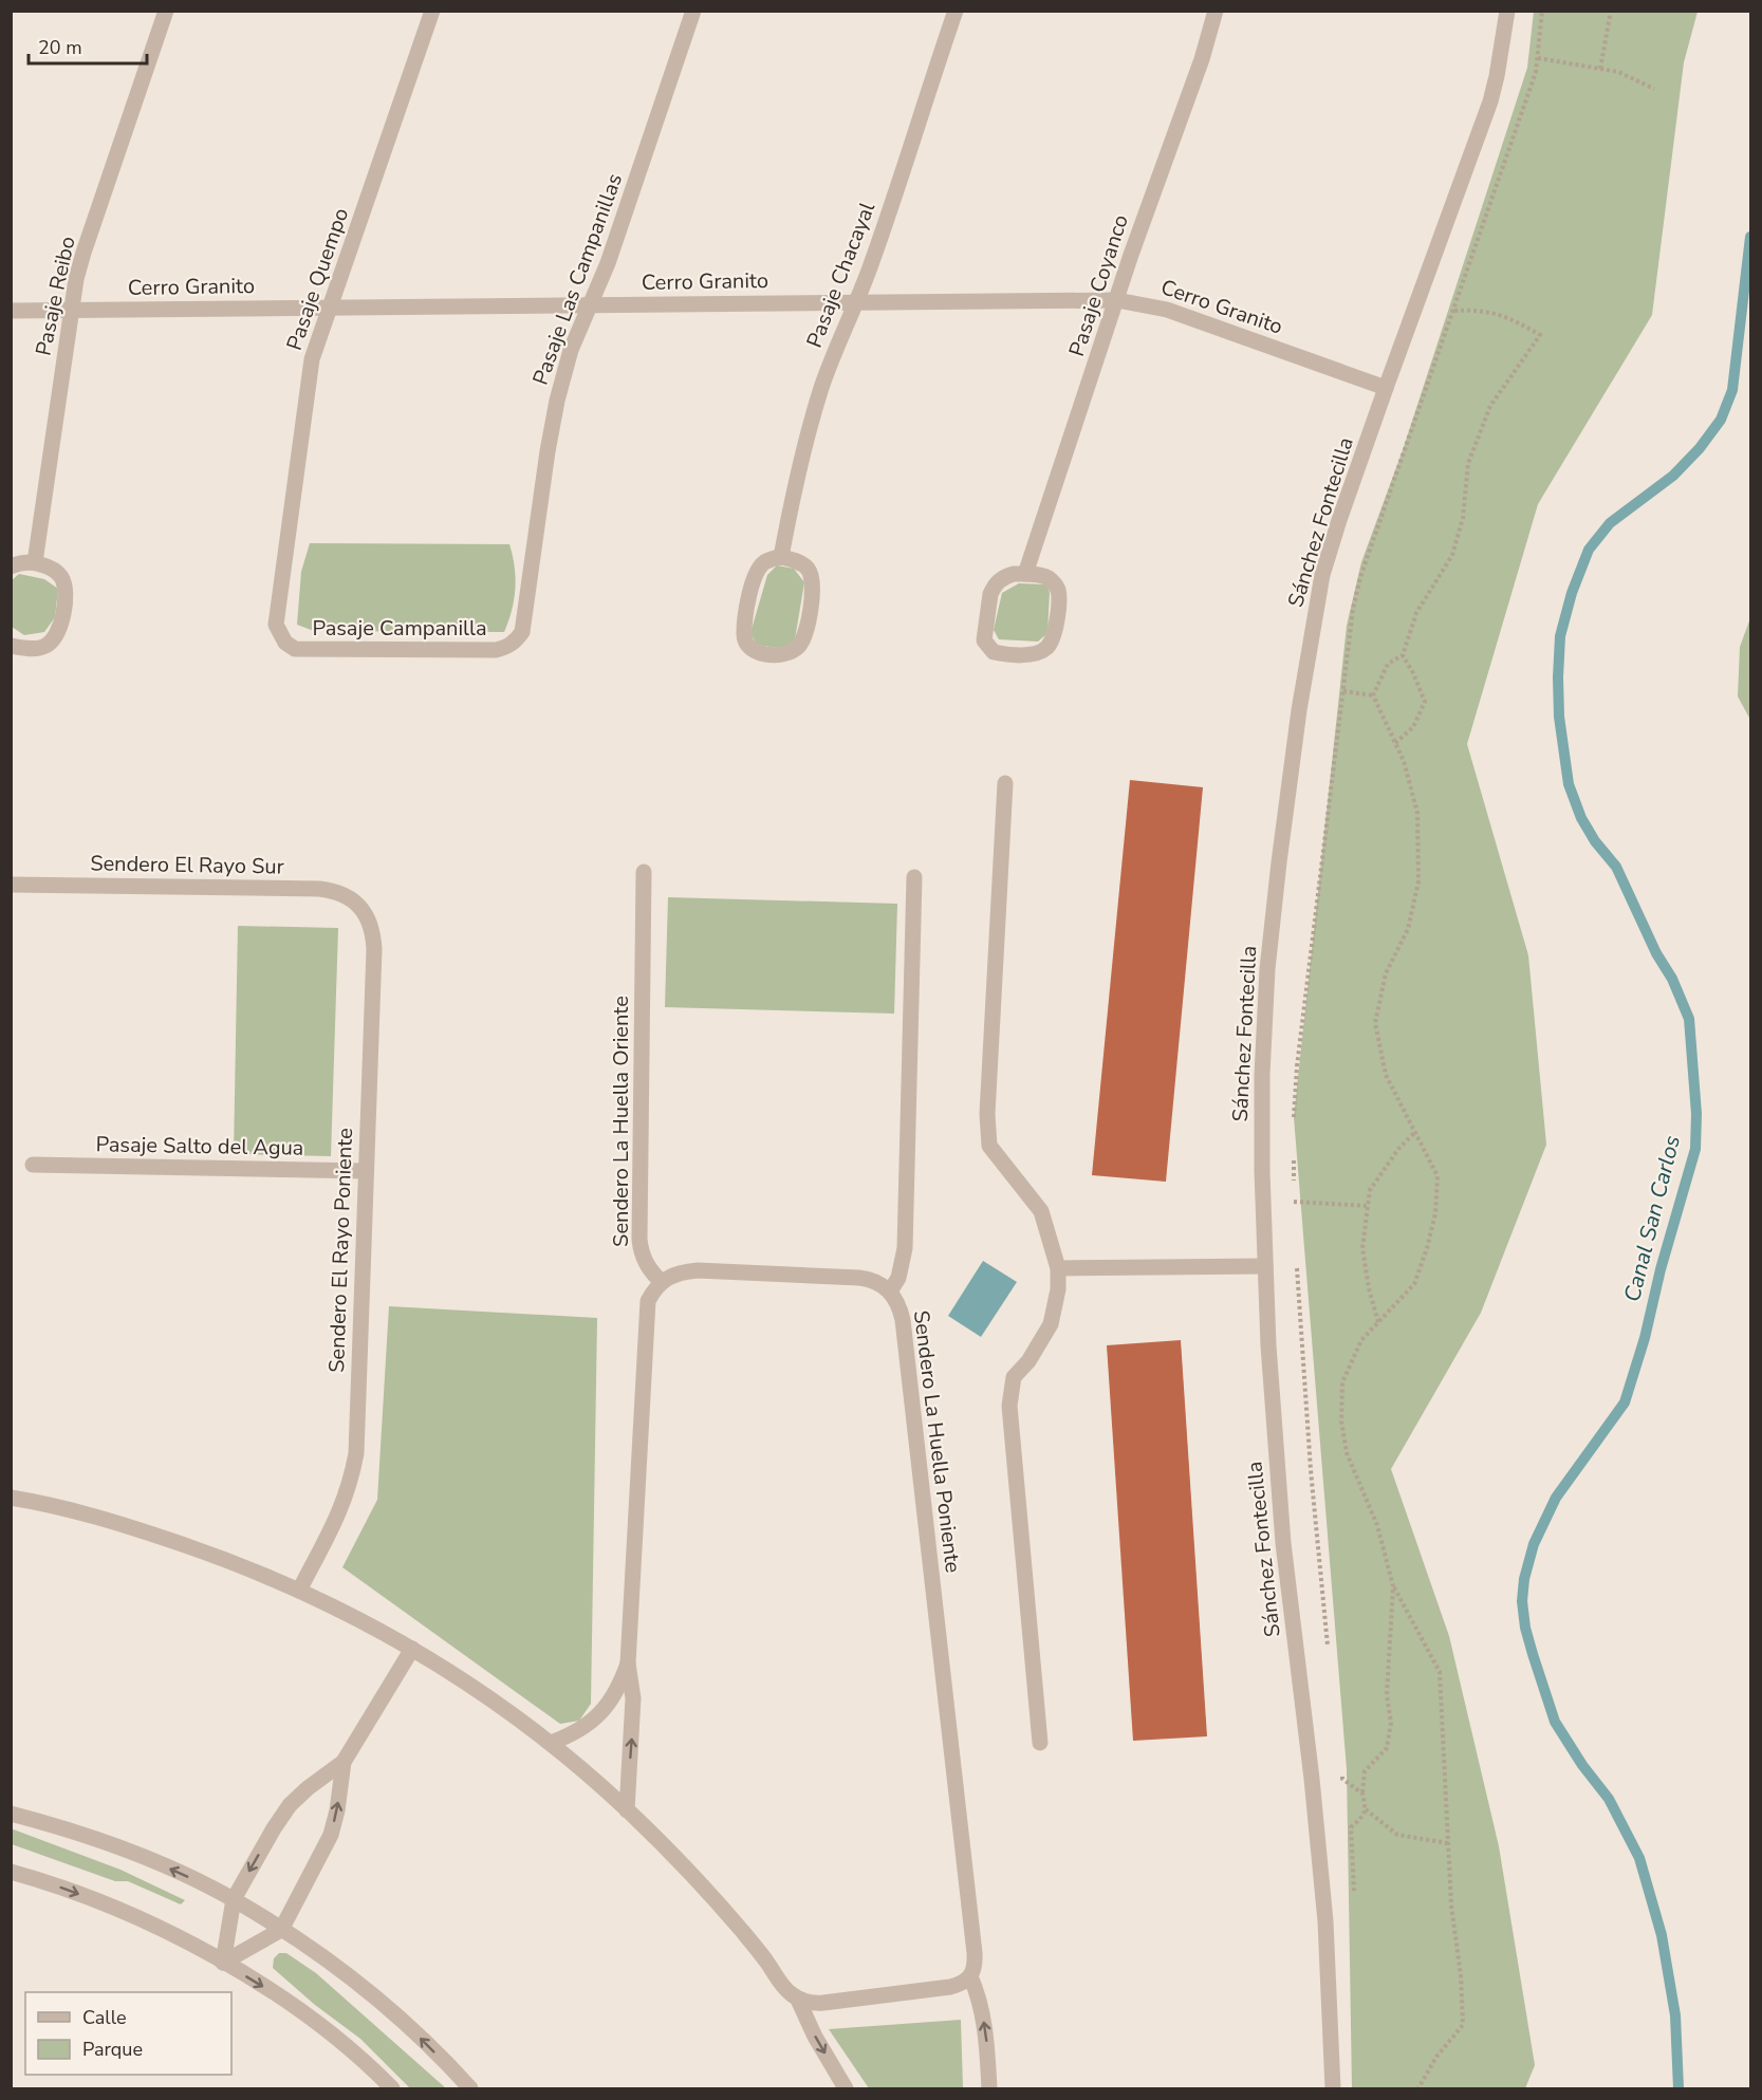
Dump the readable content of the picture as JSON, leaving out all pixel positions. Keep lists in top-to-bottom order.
{
  "streets": {
    "street": [
      "Pasaje Chacayal",
      "Pasaje Quempo",
      "Pasaje Las Campanillas",
      "Cerro Granito",
      "Pasaje Coyanco",
      "Pasaje Reibo",
      "Sánchez Fontecilla",
      "Pasaje Campanilla",
      "Sendero El Rayo Sur",
      "Sendero La Huella Oriente",
      "Pasaje Salto del Agua",
      "Sendero El Rayo Poniente",
      "Sendero La Huella Poniente"
    ]
  },
  "crossings": [
    ["Pasaje Chacayal", "Cerro Granito"],
    ["Pasaje Quempo", "Cerro Granito"],
    ["Pasaje Quempo", "Pasaje Campanilla"],
    ["Pasaje Las Campanillas", "Cerro Granito"],
    ["Pasaje Las Campanillas", "Pasaje Campanilla"],
    ["Cerro Granito", "Pasaje Coyanco"],
    ["Cerro Granito", "Pasaje Reibo"],
    ["Cerro Granito", "Sánchez Fontecilla"],
    ["Sendero El Rayo Sur", "Sendero El Rayo Poniente"],
    ["Pasaje Salto del Agua", "Sendero El Rayo Poniente"]
  ],
  "water": ["Canal San Carlos"],
  "legend": ["Calle", "Parque"],
  "scale_bar": "20 m"
}
